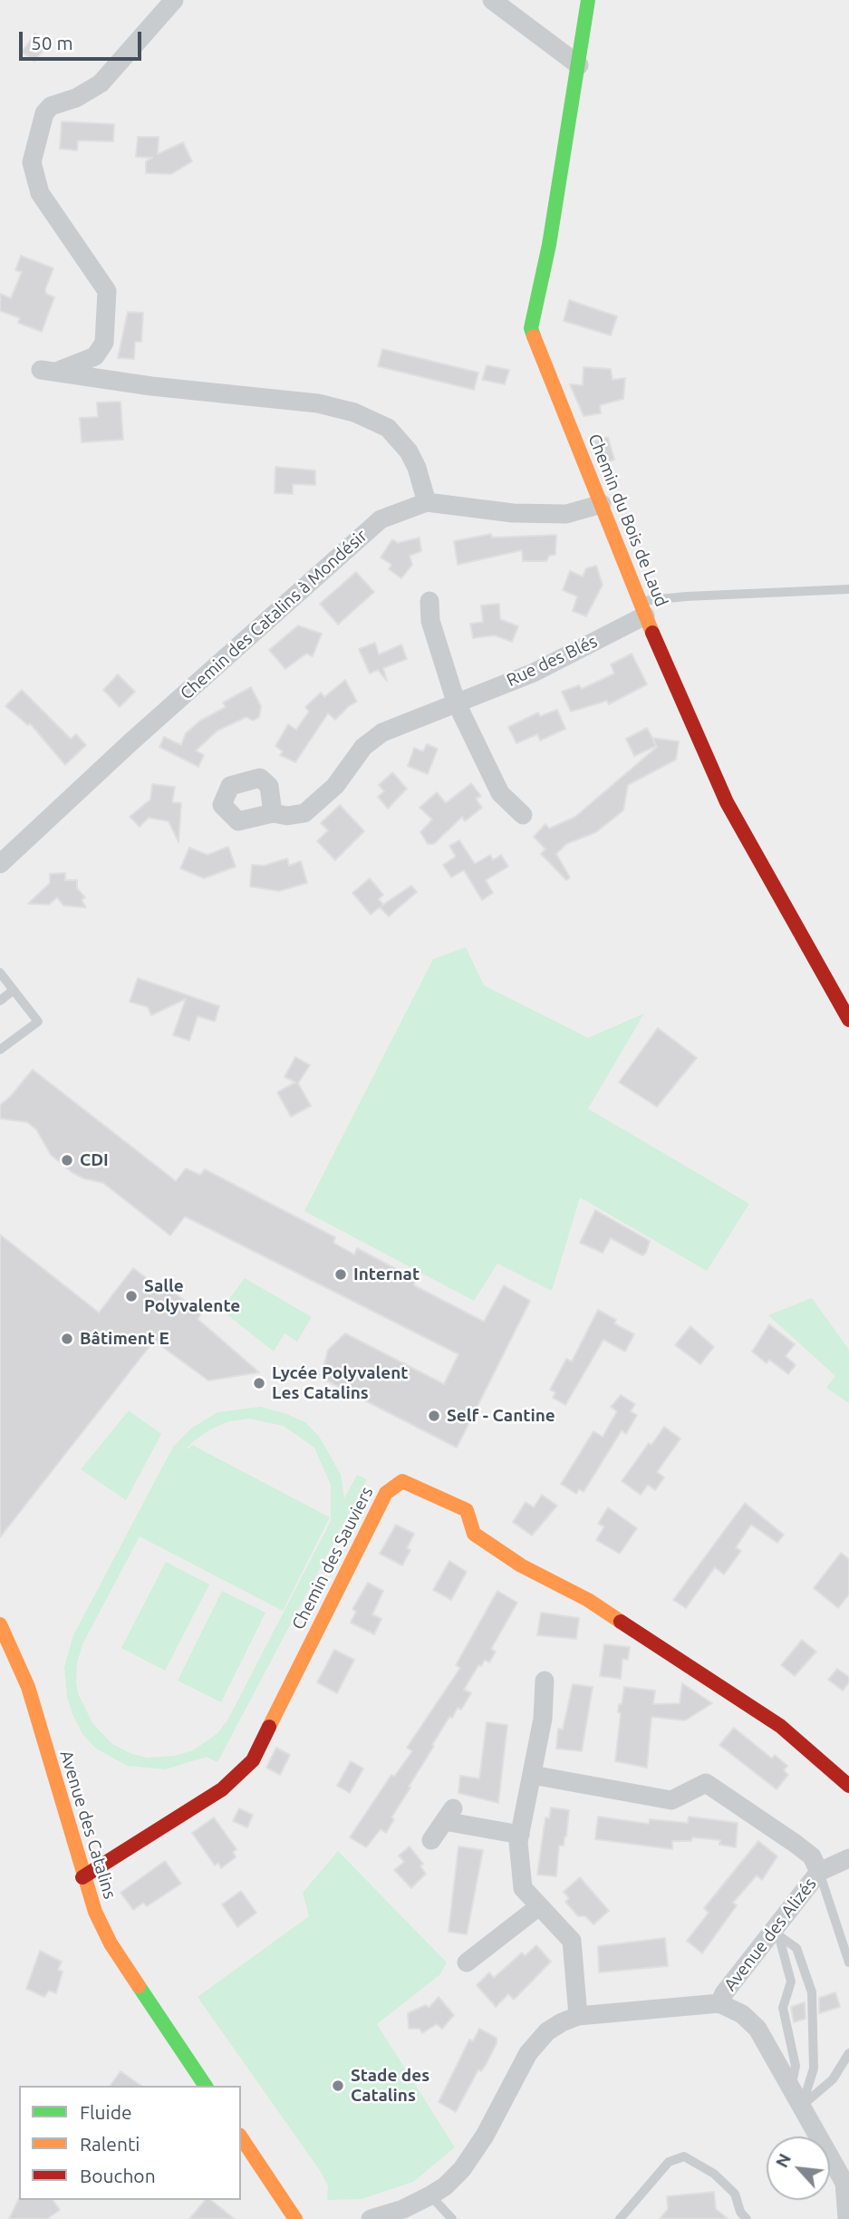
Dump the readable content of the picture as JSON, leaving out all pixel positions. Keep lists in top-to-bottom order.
{
  "streets": {
    "street": [
      "Chemin du Bois de Laud",
      "Chemin des Catalins à Mondésir",
      "Rue des Blés",
      "Chemin des Sauviers",
      "Avenue des Catalins",
      "Avenue des Alizés"
    ]
  },
  "crossings": [
    ["Chemin du Bois de Laud", "Chemin des Catalins à Mondésir"],
    ["Chemin du Bois de Laud", "Rue des Blés"],
    ["Chemin des Sauviers", "Avenue des Catalins"]
  ],
  "places": [
    "CDI",
    "Internat",
    "Salle Polyvalente",
    "Bâtiment E",
    "Lycée Polyvalent Les Catalins",
    "Self - Cantine",
    "Stade des Catalins"
  ],
  "legend": ["Fluide", "Ralenti", "Bouchon"],
  "scale_bar": "50 m",
  "north": "top left"
}
